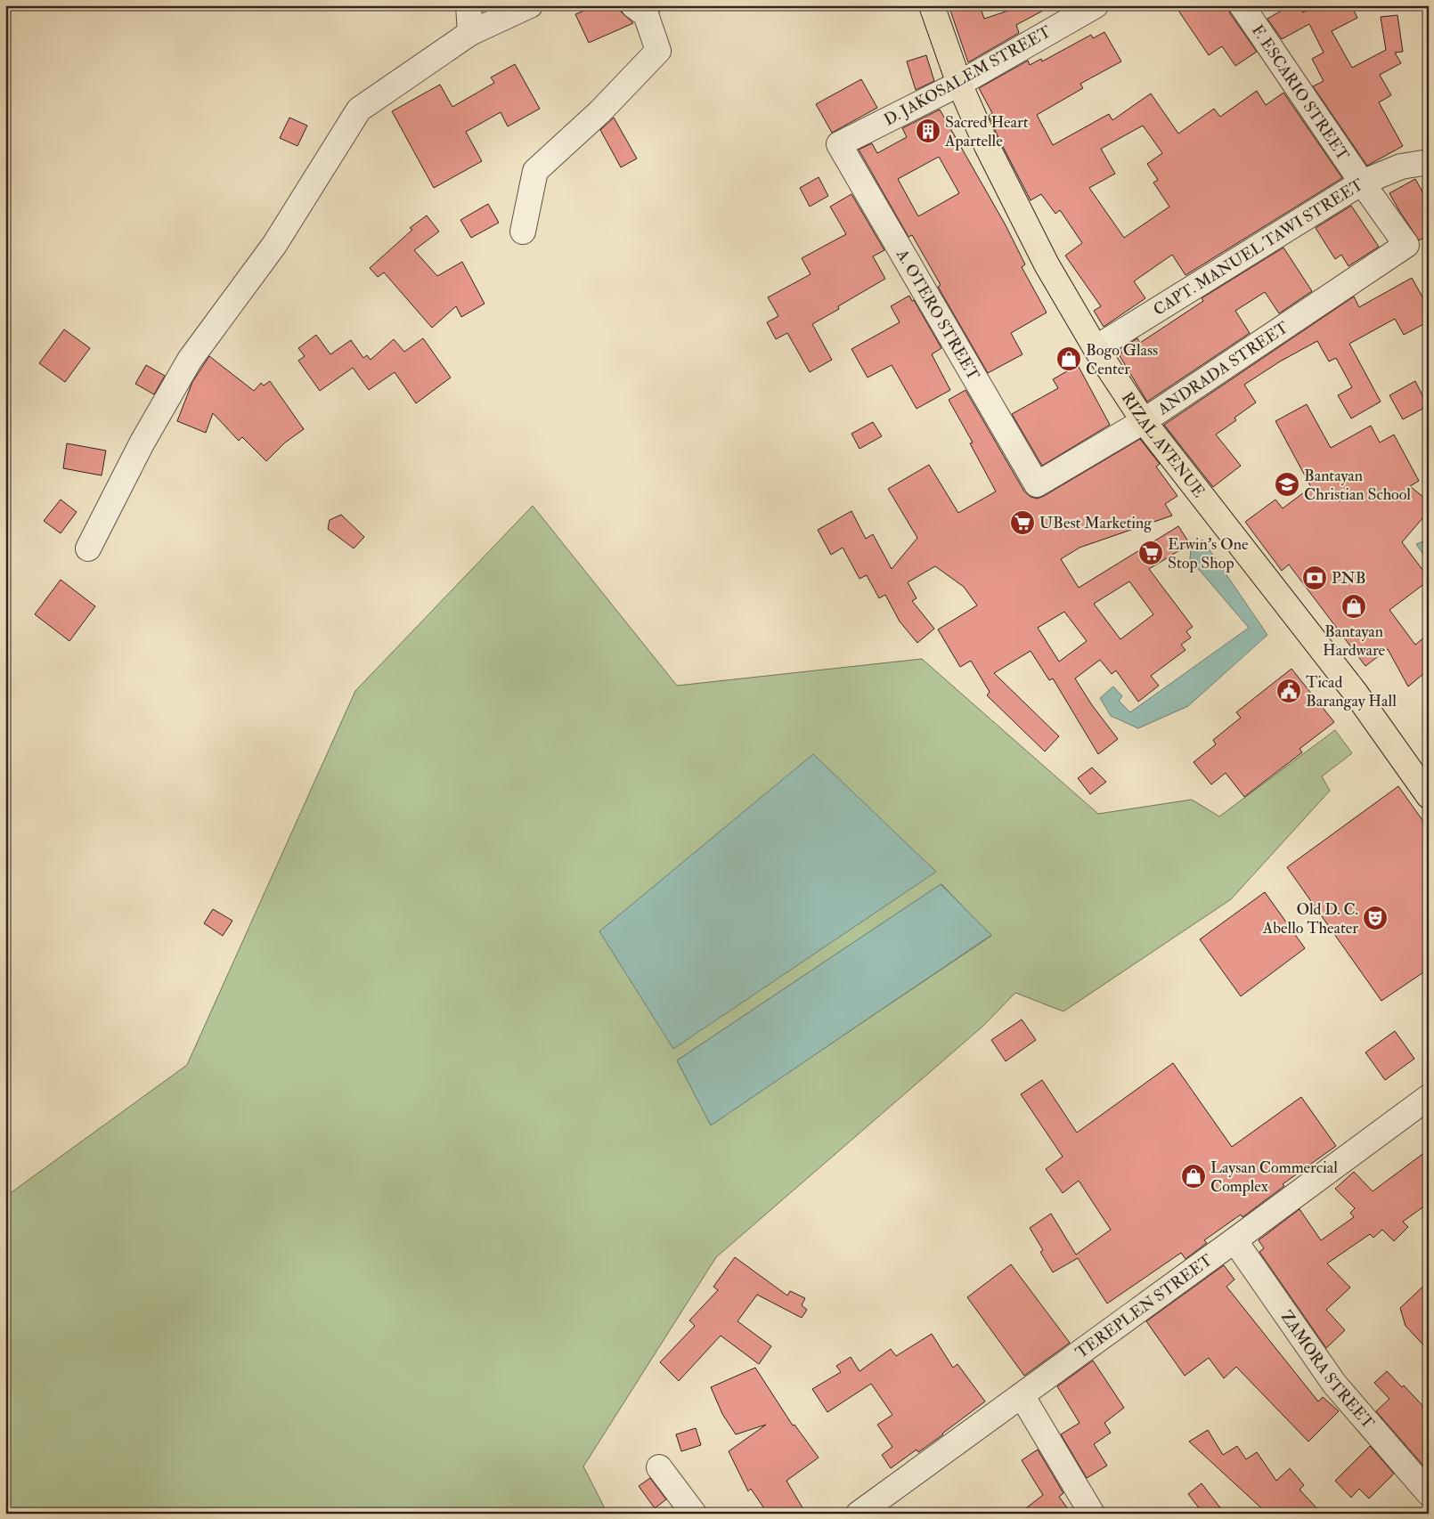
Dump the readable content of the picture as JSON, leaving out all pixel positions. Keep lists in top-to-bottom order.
{
  "streets": {
    "main road": ["RIZAL AVENUE"],
    "street": [
      "D. JAKOSALEM STREET",
      "F. ESCARIO STREET",
      "CAPT. MANUEL TAWI STREET",
      "A. OTERO STREET",
      "ANDRADA STREET",
      "TEREPLEN STREET",
      "ZAMORA STREET"
    ]
  },
  "crossings": [
    ["D. JAKOSALEM STREET", "A. OTERO STREET"],
    ["D. JAKOSALEM STREET", "RIZAL AVENUE"],
    ["F. ESCARIO STREET", "CAPT. MANUEL TAWI STREET"],
    ["F. ESCARIO STREET", "ANDRADA STREET"],
    ["CAPT. MANUEL TAWI STREET", "RIZAL AVENUE"],
    ["A. OTERO STREET", "ANDRADA STREET"],
    ["ANDRADA STREET", "RIZAL AVENUE"],
    ["TEREPLEN STREET", "ZAMORA STREET"]
  ],
  "places": {
    "building": ["Sacred Heart Apartelle"],
    "shop": ["Bogo Glass Center", "Bantayan Hardware", "Laysan Commercial Complex"],
    "school or university": ["Bantayan Christian School"],
    "supermarket": ["UBest Marketing", "Erwin's One Stop Shop"],
    "bank": ["PNB"],
    "public building": ["Ticad Barangay Hall"],
    "theatre": ["Old D. C. Abello Theater"]
  }
}
